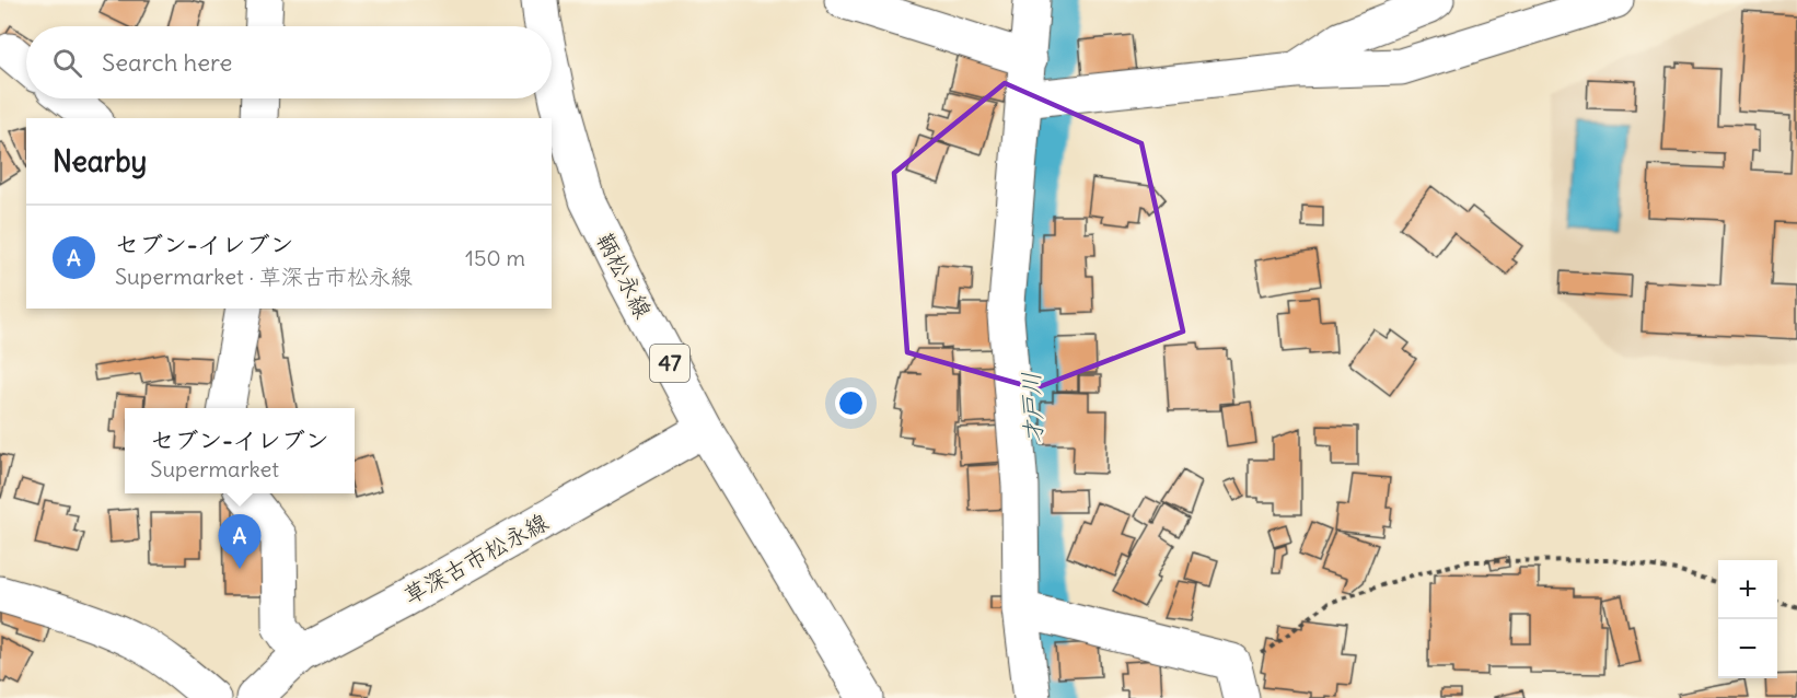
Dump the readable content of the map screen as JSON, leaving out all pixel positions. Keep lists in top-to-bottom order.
{
  "streets": {
    "street": ["鞆松永線", "47", "草深古市松永線"]
  },
  "crossings": [
    ["鞆松永線", "草深古市松永線"]
  ],
  "water": ["才戸川"],
  "page": {
    "search": "Search here",
    "heading": "Nearby",
    "list": [
      {
        "mark": "A",
        "name": "セブン-イレブン",
        "note": "Supermarket · 草深古市松永線",
        "value": "150 m"
      }
    ],
    "popup": ["セブン-イレブン", "Supermarket"],
    "pins": "A",
    "map_buttons": ["+", "−"]
  }
}
